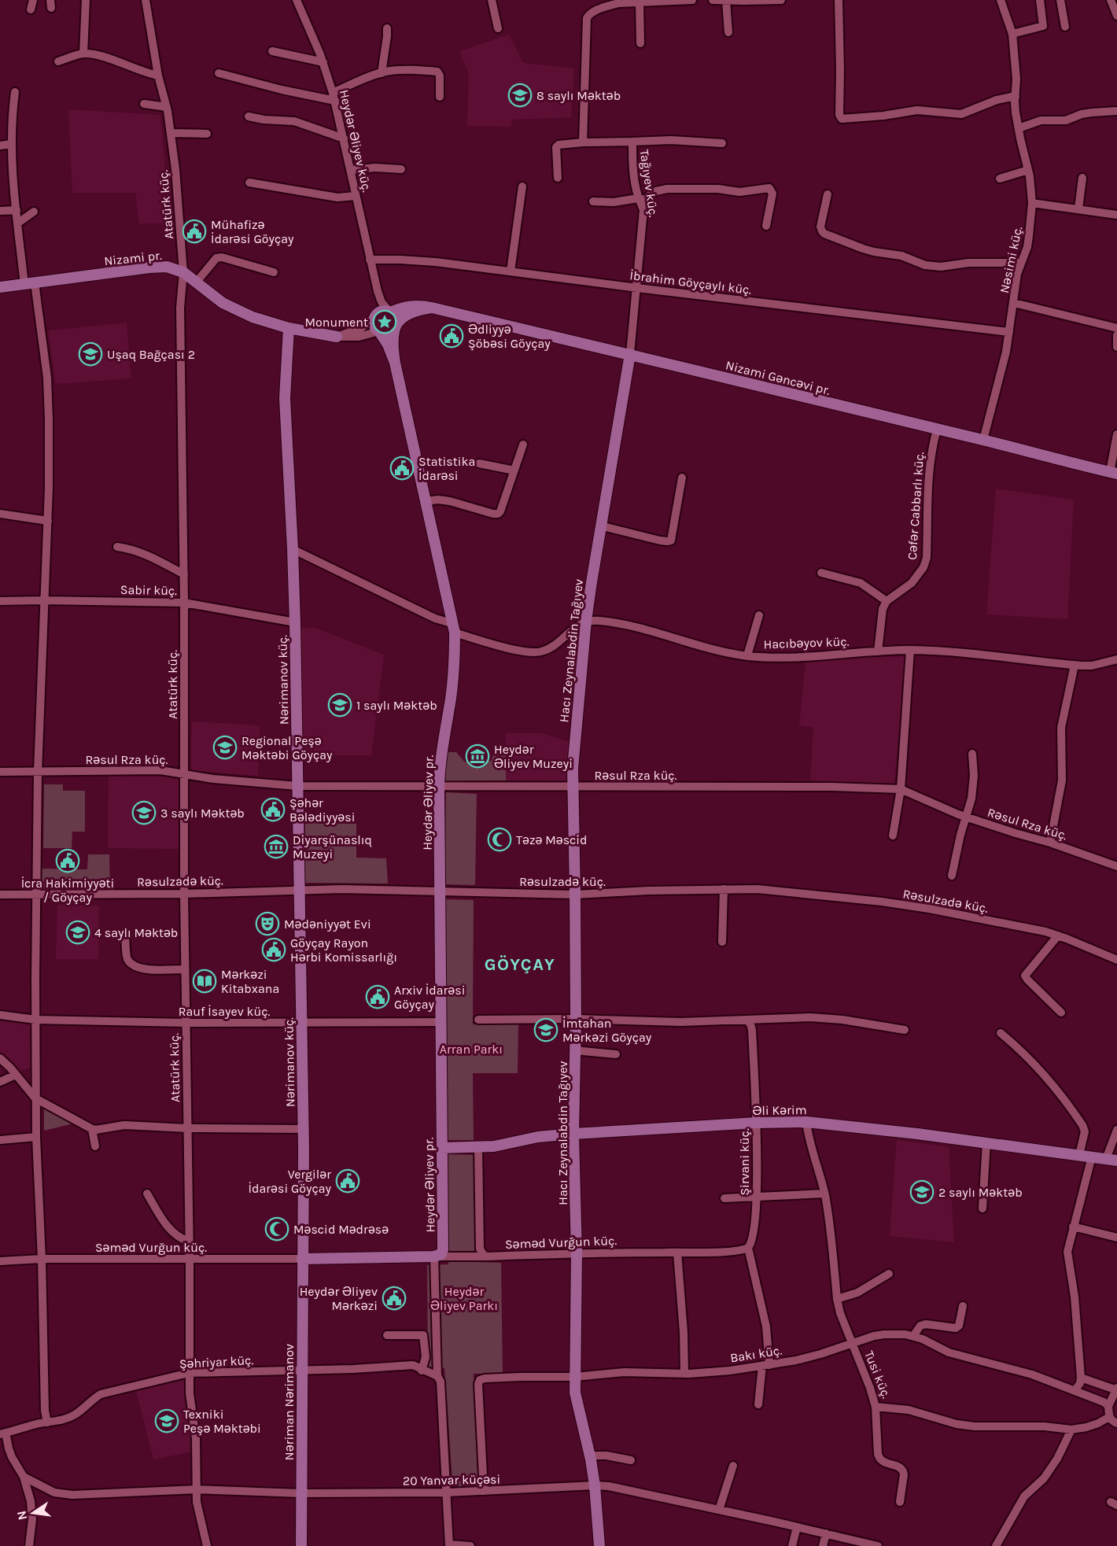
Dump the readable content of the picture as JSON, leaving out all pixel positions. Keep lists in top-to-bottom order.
{
  "streets": {
    "main road": [
      "Nizami pr.",
      "Nizami Gəncəvi pr.",
      "Hacı Zeynalabdin Tağıyev",
      "Nərimanov küç.",
      "Heydər Əliyev pr.",
      "Əli Kərim",
      "Nəriman Nərimanov"
    ],
    "street": [
      "Heydər Əliyev küç.",
      "Tağıyev küç.",
      "Atatürk küç.",
      "Nəsimi küç.",
      "İbrahim Göyçaylı küç.",
      "Cəfər Cabbarlı küç.",
      "Sabir küç.",
      "Hacıbəyov küç.",
      "Rəsul Rza küç.",
      "Rəsulzadə küç.",
      "Rauf İsayev küç.",
      "Şirvani küç.",
      "Səməd Vurğun küç.",
      "Bakı küç.",
      "Şəhriyar küç.",
      "Tusi küç.",
      "20 Yanvar küçəsi"
    ]
  },
  "crossings": [
    ["Heydər Əliyev küç.", "İbrahim Göyçaylı küç."],
    ["Tağıyev küç.", "İbrahim Göyçaylı küç."],
    ["Tağıyev küç.", "Nizami Gəncəvi pr."],
    ["Tağıyev küç.", "Hacı Zeynalabdin Tağıyev"],
    ["Atatürk küç.", "Nizami pr."],
    ["Atatürk küç.", "Sabir küç."],
    ["Atatürk küç.", "Rəsul Rza küç."],
    ["Atatürk küç.", "Rəsulzadə küç."],
    ["Atatürk küç.", "Rauf İsayev küç."],
    ["Atatürk küç.", "Səməd Vurğun küç."],
    ["Atatürk küç.", "Şəhriyar küç."],
    ["Atatürk küç.", "20 Yanvar küçəsi"],
    ["Nizami pr.", "Nərimanov küç."],
    ["Nəsimi küç.", "İbrahim Göyçaylı küç."],
    ["Nəsimi küç.", "Nizami Gəncəvi pr."],
    ["Nizami Gəncəvi pr.", "Cəfər Cabbarlı küç."],
    ["Nizami Gəncəvi pr.", "Hacı Zeynalabdin Tağıyev"],
    ["Sabir küç.", "Nərimanov küç."],
    ["Hacıbəyov küç.", "Hacı Zeynalabdin Tağıyev"],
    ["Hacı Zeynalabdin Tağıyev", "Rəsul Rza küç."],
    ["Hacı Zeynalabdin Tağıyev", "Rəsulzadə küç."],
    ["Hacı Zeynalabdin Tağıyev", "Əli Kərim"],
    ["Hacı Zeynalabdin Tağıyev", "Səməd Vurğun küç."],
    ["Hacı Zeynalabdin Tağıyev", "Bakı küç."],
    ["Hacı Zeynalabdin Tağıyev", "20 Yanvar küçəsi"],
    ["Nərimanov küç.", "Rəsul Rza küç."],
    ["Nərimanov küç.", "Rəsulzadə küç."],
    ["Nərimanov küç.", "Rauf İsayev küç."],
    ["Nərimanov küç.", "Səməd Vurğun küç."],
    ["Nərimanov küç.", "Nəriman Nərimanov"],
    ["Rəsul Rza küç.", "Heydər Əliyev pr."],
    ["Heydər Əliyev pr.", "Rəsulzadə küç."],
    ["Heydər Əliyev pr.", "Rauf İsayev küç."],
    ["Heydər Əliyev pr.", "Əli Kərim"],
    ["Əli Kərim", "Şirvani küç."],
    ["Əli Kərim", "Səməd Vurğun küç."],
    ["Əli Kərim", "Tusi küç."],
    ["Şirvani küç.", "Səməd Vurğun küç."],
    ["Səməd Vurğun küç.", "Nəriman Nərimanov"],
    ["Bakı küç.", "Tusi küç."],
    ["Bakı küç.", "20 Yanvar küçəsi"],
    ["Şəhriyar küç.", "Nəriman Nərimanov"],
    ["Nəriman Nərimanov", "20 Yanvar küçəsi"]
  ],
  "districts": ["GÖYÇAY"],
  "parks": ["Arran Parkı", "Heydər Əliyev Parkı"],
  "places": {
    "school or university": [
      "8 saylı Məktəb",
      "Uşaq Bağçası 2",
      "1 saylı Məktəb",
      "Regional Peşə Məktəbi Göyçay",
      "3 saylı Məktəb",
      "4 saylı Məktəb",
      "İmtahan Mərkəzi Göyçay",
      "2 saylı Məktəb",
      "Texniki Peşə Məktəbi"
    ],
    "public building": [
      "Mühafizə İdarəsi Göyçay",
      "Ədliyyə Şöbəsi Göyçay",
      "Statistika İdarəsi",
      "Şəhər Bələdiyyəsi",
      "İcra Hakimiyyəti / Göyçay",
      "Göyçay Rayon Hərbi Komissarlığı",
      "Arxiv İdarəsi Göyçay",
      "Vergilər İdarəsi Göyçay",
      "Heydər Əliyev Mərkəzi"
    ],
    "place": ["Monument"],
    "museum": ["Heydər Əliyev Muzeyi", "Diyarşünaslıq Muzeyi"],
    "mosque": ["Təzə Məscid", "Məscid Mədrəsə"],
    "theatre": ["Mədəniyyət Evi"],
    "library": ["Mərkəzi Kitabxana"]
  },
  "north": "left"
}
